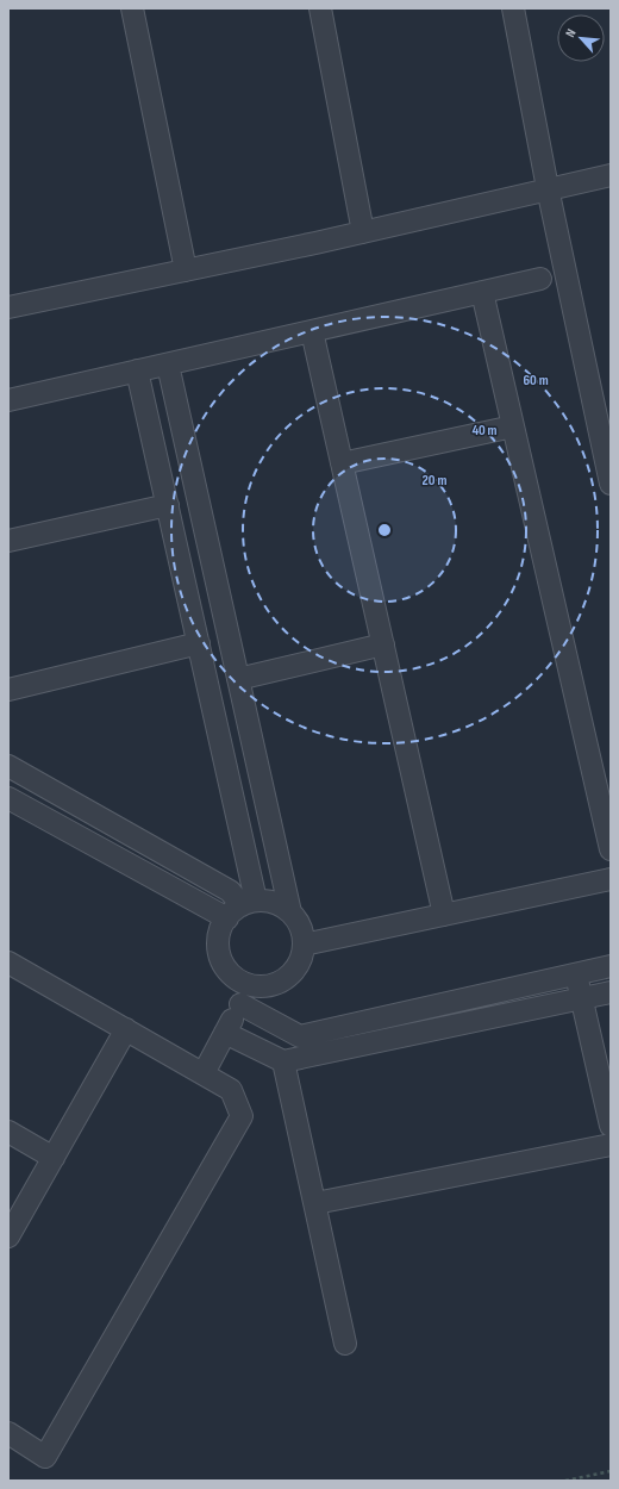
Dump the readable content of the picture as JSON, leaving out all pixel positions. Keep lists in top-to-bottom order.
{
  "north": "top left",
  "rings": ["60 m", "40 m", "20 m"]
}
